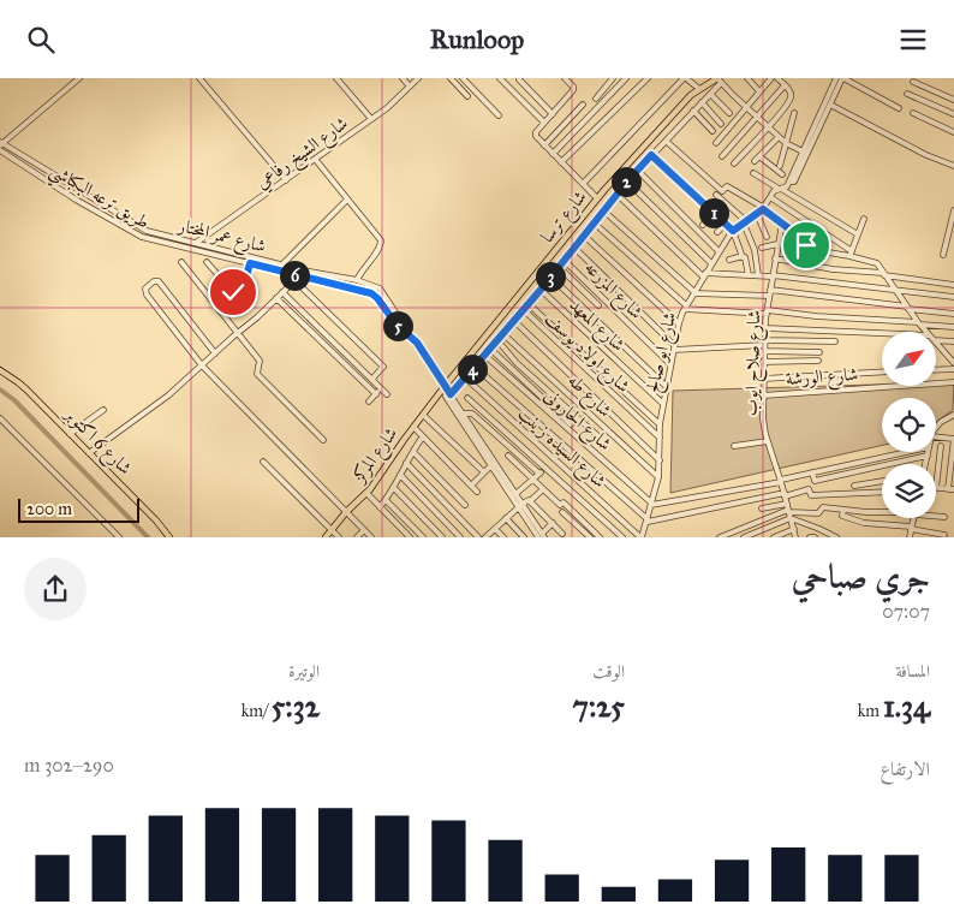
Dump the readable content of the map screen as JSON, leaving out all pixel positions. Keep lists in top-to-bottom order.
{
  "streets": {
    "main road": ["شارع ترسا", "شارع 6 اكتوبر", "شارع المركز"],
    "street": [
      "شارع الشيخ رفاعي",
      "طريق ترعه البكباشي",
      "شارع عمر المختار",
      "شارع المزرعه",
      "شارع المعهد",
      "شارع اولاد يوسف",
      "شارع ابو صالح",
      "شارع صلاح ايوب",
      "شارع الورشة",
      "شارع طه",
      "شارع الحارونى",
      "شارع السيده زينب"
    ]
  },
  "crossings": [
    ["شارع الشيخ رفاعي", "شارع عمر المختار"],
    ["طريق ترعه البكباشي", "شارع عمر المختار"],
    ["شارع ترسا", "شارع عمر المختار"],
    ["شارع ترسا", "شارع المركز"],
    ["شارع عمر المختار", "شارع المركز"],
    ["شارع المزرعه", "شارع ابو صالح"],
    ["شارع المعهد", "شارع ابو صالح"],
    ["شارع اولاد يوسف", "شارع ابو صالح"],
    ["شارع ابو صالح", "شارع طه"],
    ["شارع ابو صالح", "شارع الحارونى"],
    ["شارع ابو صالح", "شارع السيده زينب"],
    ["شارع صلاح ايوب", "شارع الورشة"]
  ],
  "scale_bar": "200 m",
  "north": "top right",
  "page": {
    "header": "Runloop",
    "pins": [
      "2",
      "1",
      "6",
      "3",
      "5",
      "4"
    ],
    "scale": "200 m",
    "heading": ["جري صباحي", "07:07"],
    "stats": [
      ["المسافة", "1.34 km"],
      ["الوقت", "7:25"],
      ["الوتيرة", "5:32 /km"]
    ],
    "chart": ["الارتفاع", "290–302 m"]
  }
}
